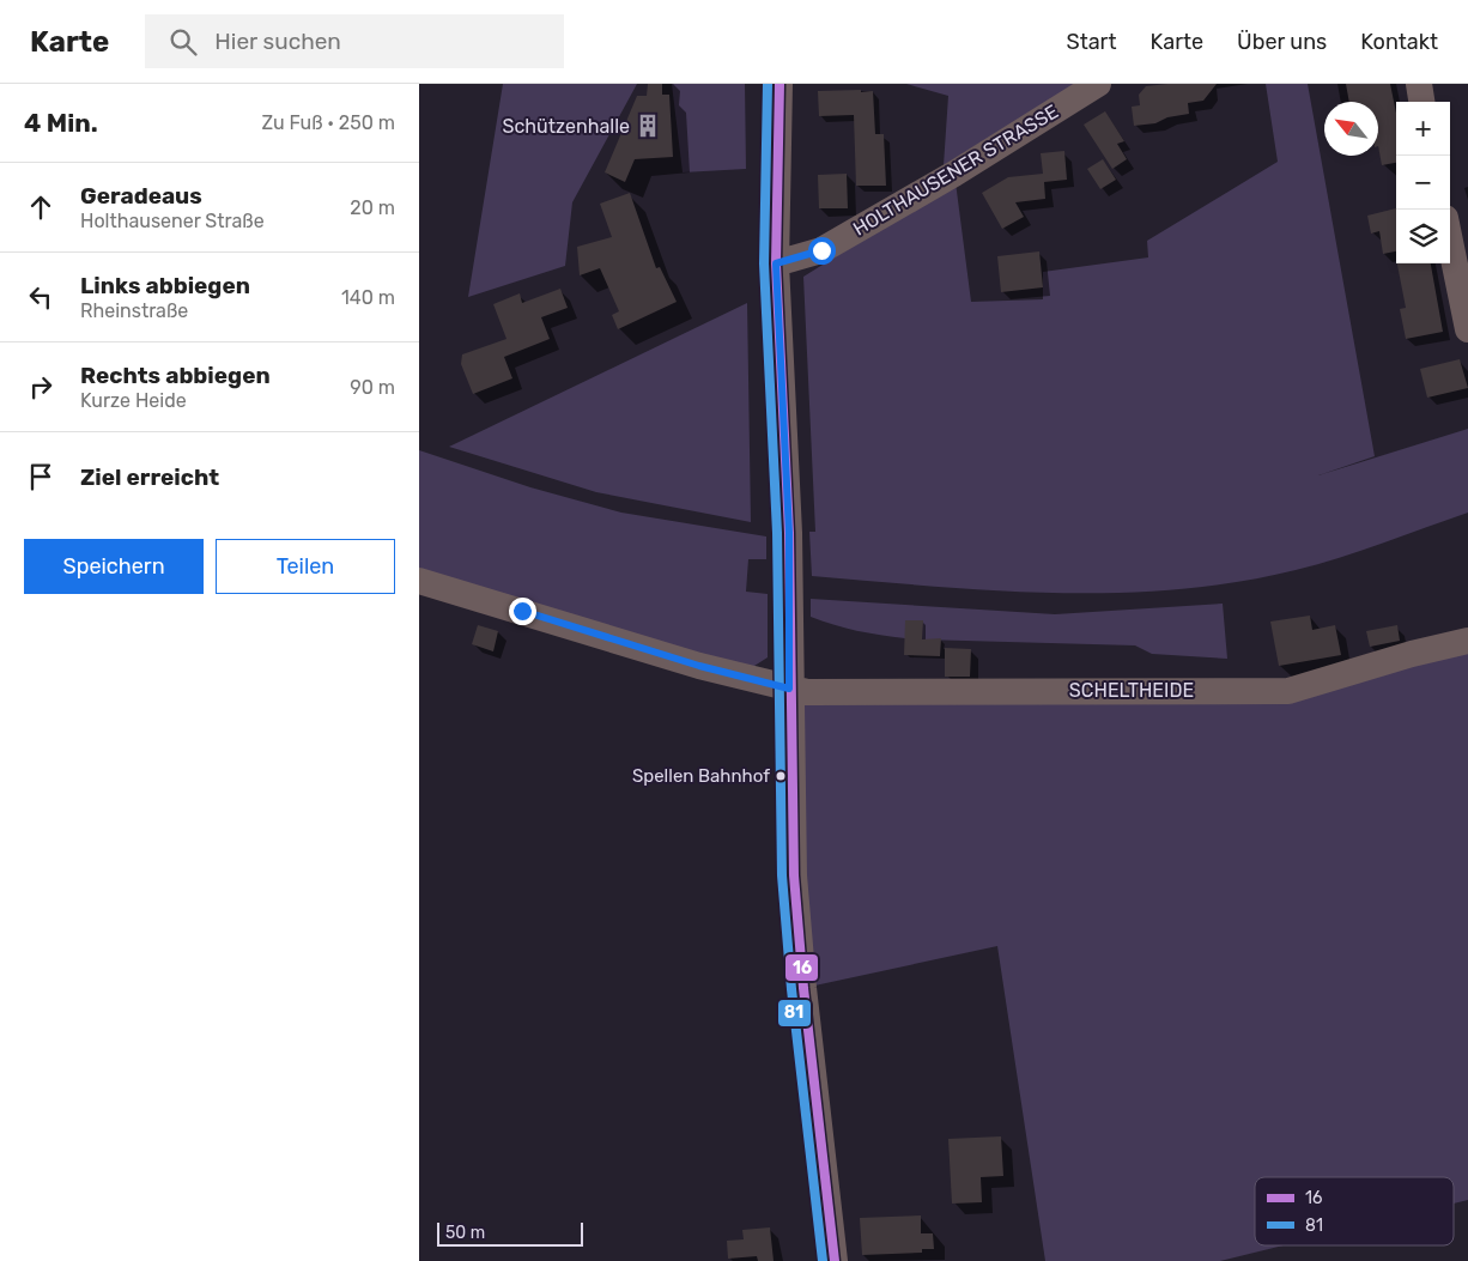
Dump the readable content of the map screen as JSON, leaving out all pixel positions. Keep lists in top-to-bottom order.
{
  "streets": {
    "street": ["HOLTHAUSENER STRASSE", "SCHELTHEIDE"]
  },
  "places": {
    "building": ["Schützenhalle"],
    "other": ["Spellen Bahnhof"]
  },
  "lines": ["transit line 16", "transit line 81"],
  "legend": ["16", "81"],
  "scale_bar": "50 m",
  "north": "top left",
  "page": {
    "header": "Karte",
    "search": "Hier suchen",
    "nav": [
      "Start",
      "Karte",
      "Über uns",
      "Kontakt"
    ],
    "heading": ["4 Min.", "Zu Fuß · 250 m"],
    "map_buttons": ["+", "−"],
    "list": [
      ["Geradeaus", "Holthausener Straße", "20 m"],
      ["Links abbiegen", "Rheinstraße", "140 m"],
      ["Rechts abbiegen", "Kurze Heide", "90 m"],
      "Ziel erreicht"
    ],
    "buttons": ["Speichern", "Teilen"],
    "scale": "50 m"
  }
}
